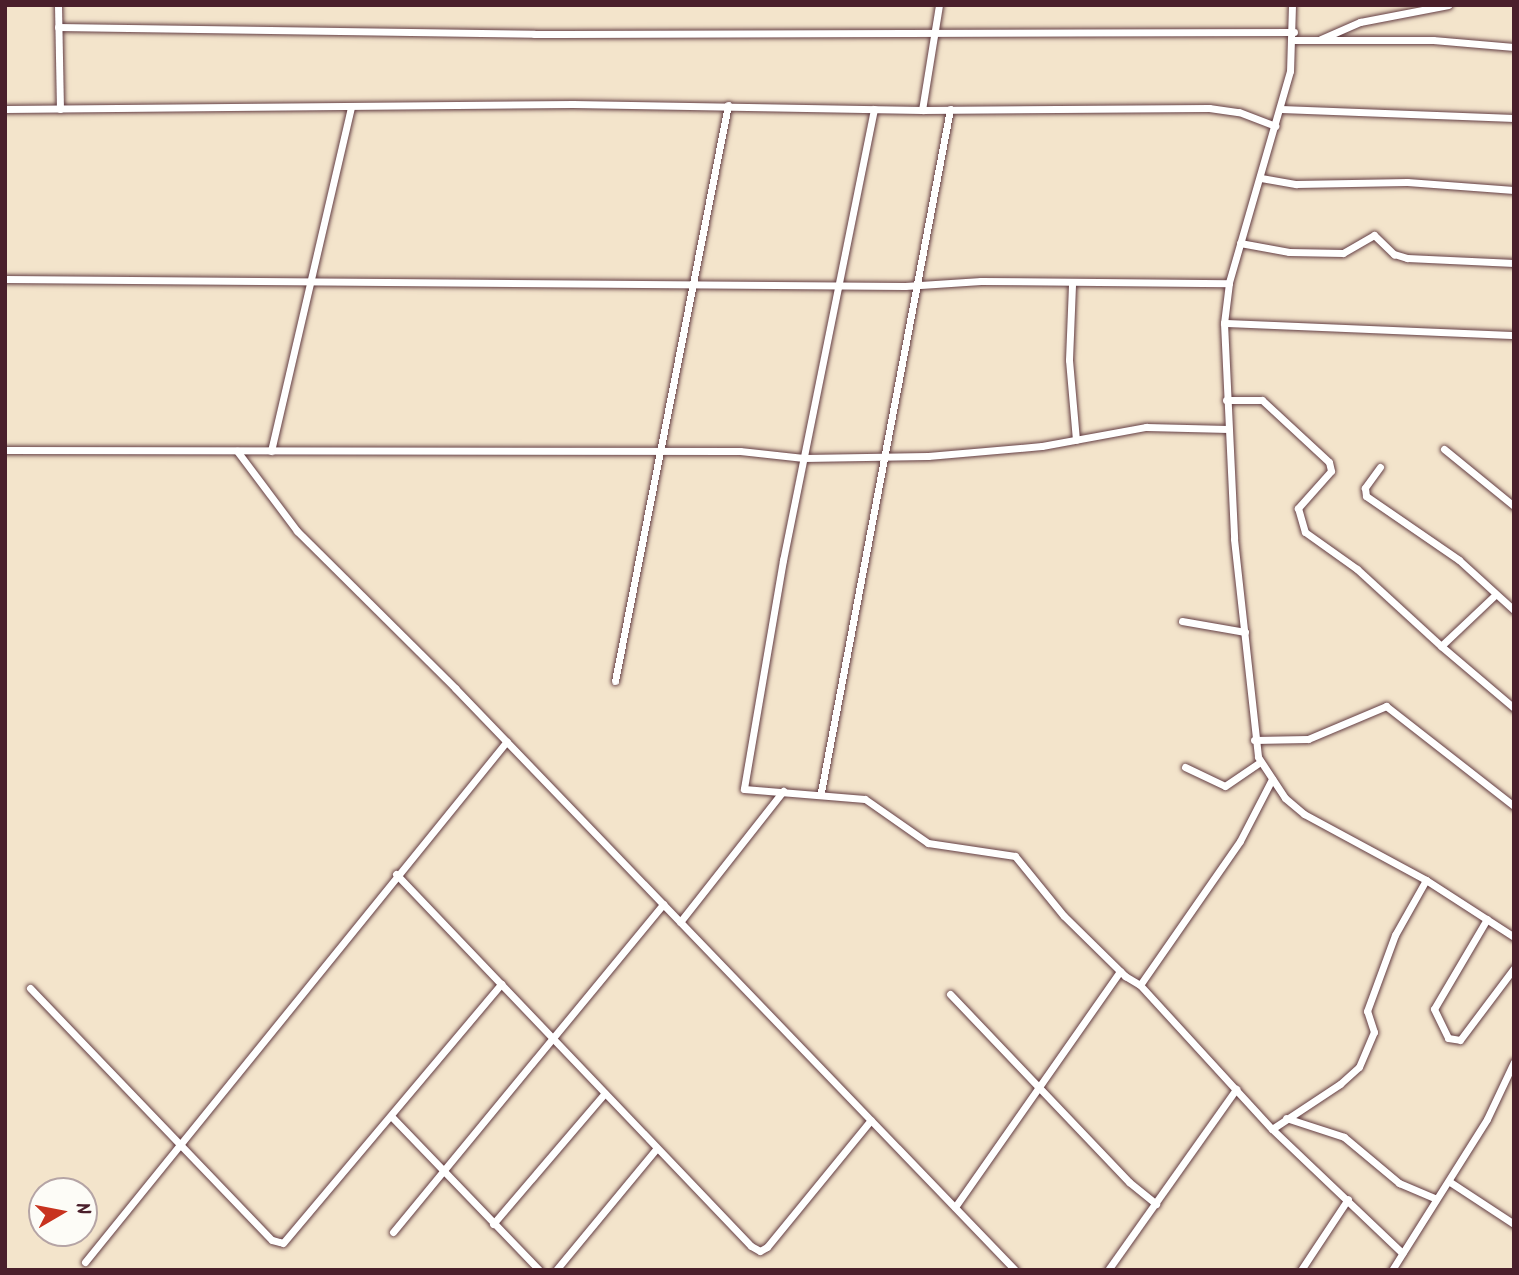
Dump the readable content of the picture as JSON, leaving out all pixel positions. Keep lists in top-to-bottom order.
{
  "north": "right"
}
